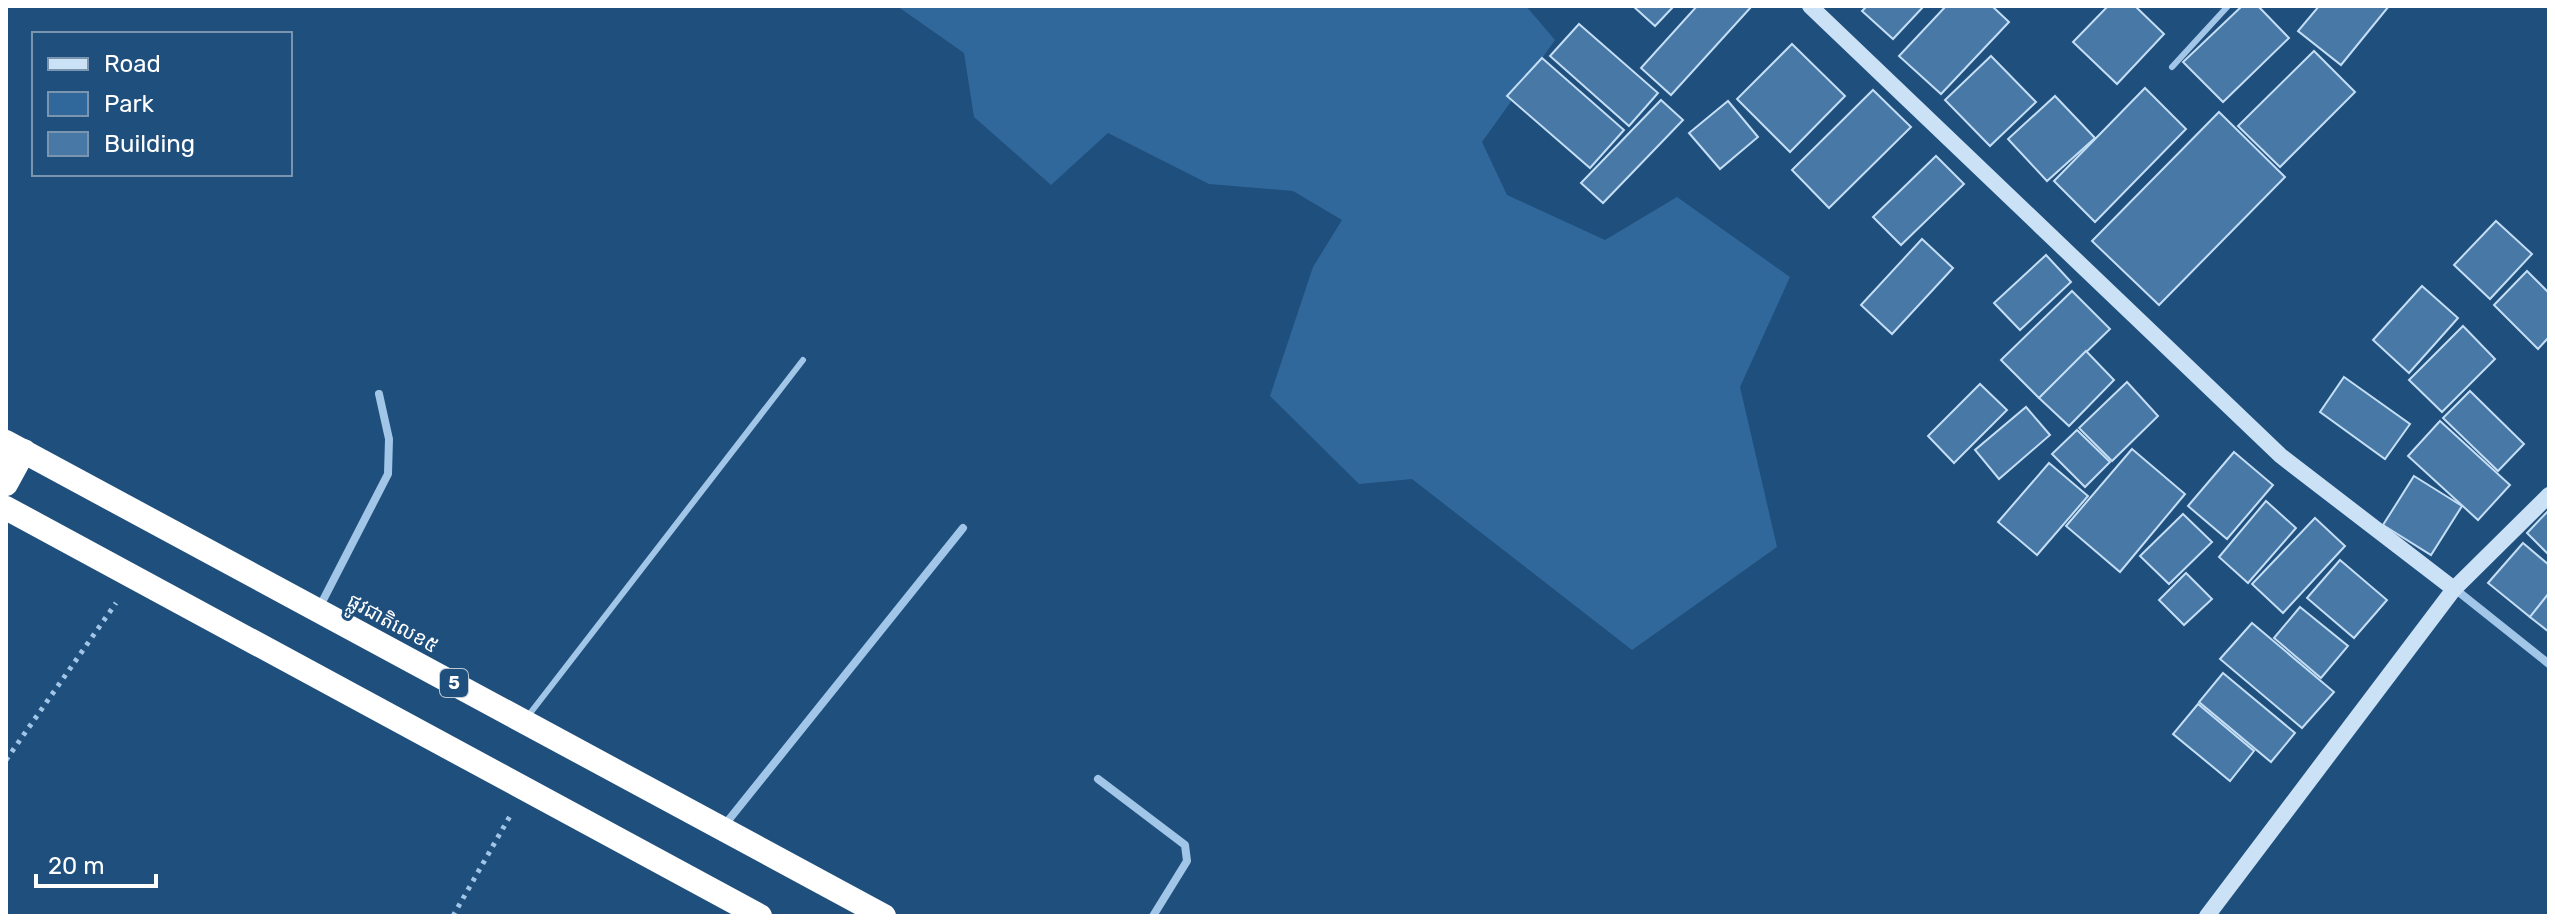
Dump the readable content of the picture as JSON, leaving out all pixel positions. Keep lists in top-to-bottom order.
{
  "streets": {
    "highway": ["ផ្លូវជាតិលេខ៥", "5"]
  },
  "legend": ["Road", "Park", "Building"],
  "scale_bar": "20 m"
}
